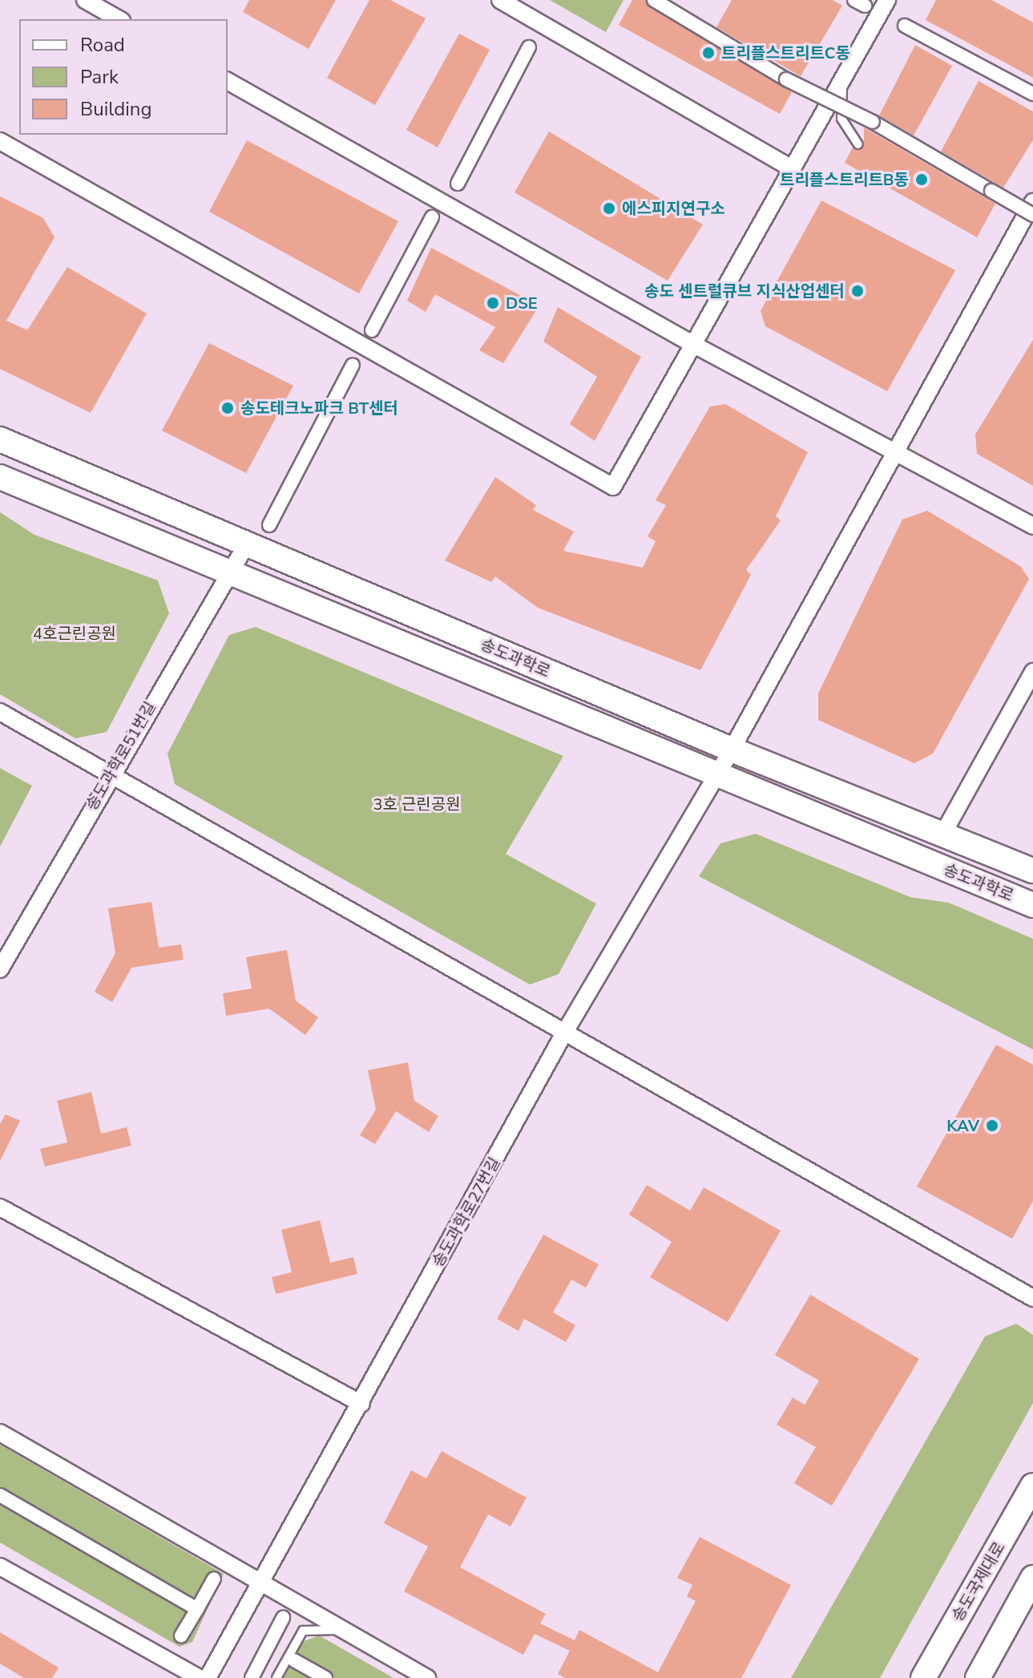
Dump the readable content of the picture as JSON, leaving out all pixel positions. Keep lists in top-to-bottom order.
{
  "streets": {
    "main road": ["송도과학로", "송도국제대로"],
    "street": ["송도과학로51번길", "송도과학로27번길"]
  },
  "crossings": [
    ["송도과학로", "송도과학로51번길"],
    ["송도과학로", "송도과학로27번길"]
  ],
  "parks": ["4호근린공원", "3호 근린공원"],
  "places": [
    "트리플스트리트C동",
    "트리플스트리트B동",
    "에스피지연구소",
    "송도 센트럴큐브 지식산업센터",
    "DSE",
    "송도테크노파크 BT센터",
    "KAV"
  ],
  "legend": ["Road", "Park", "Building"]
}
